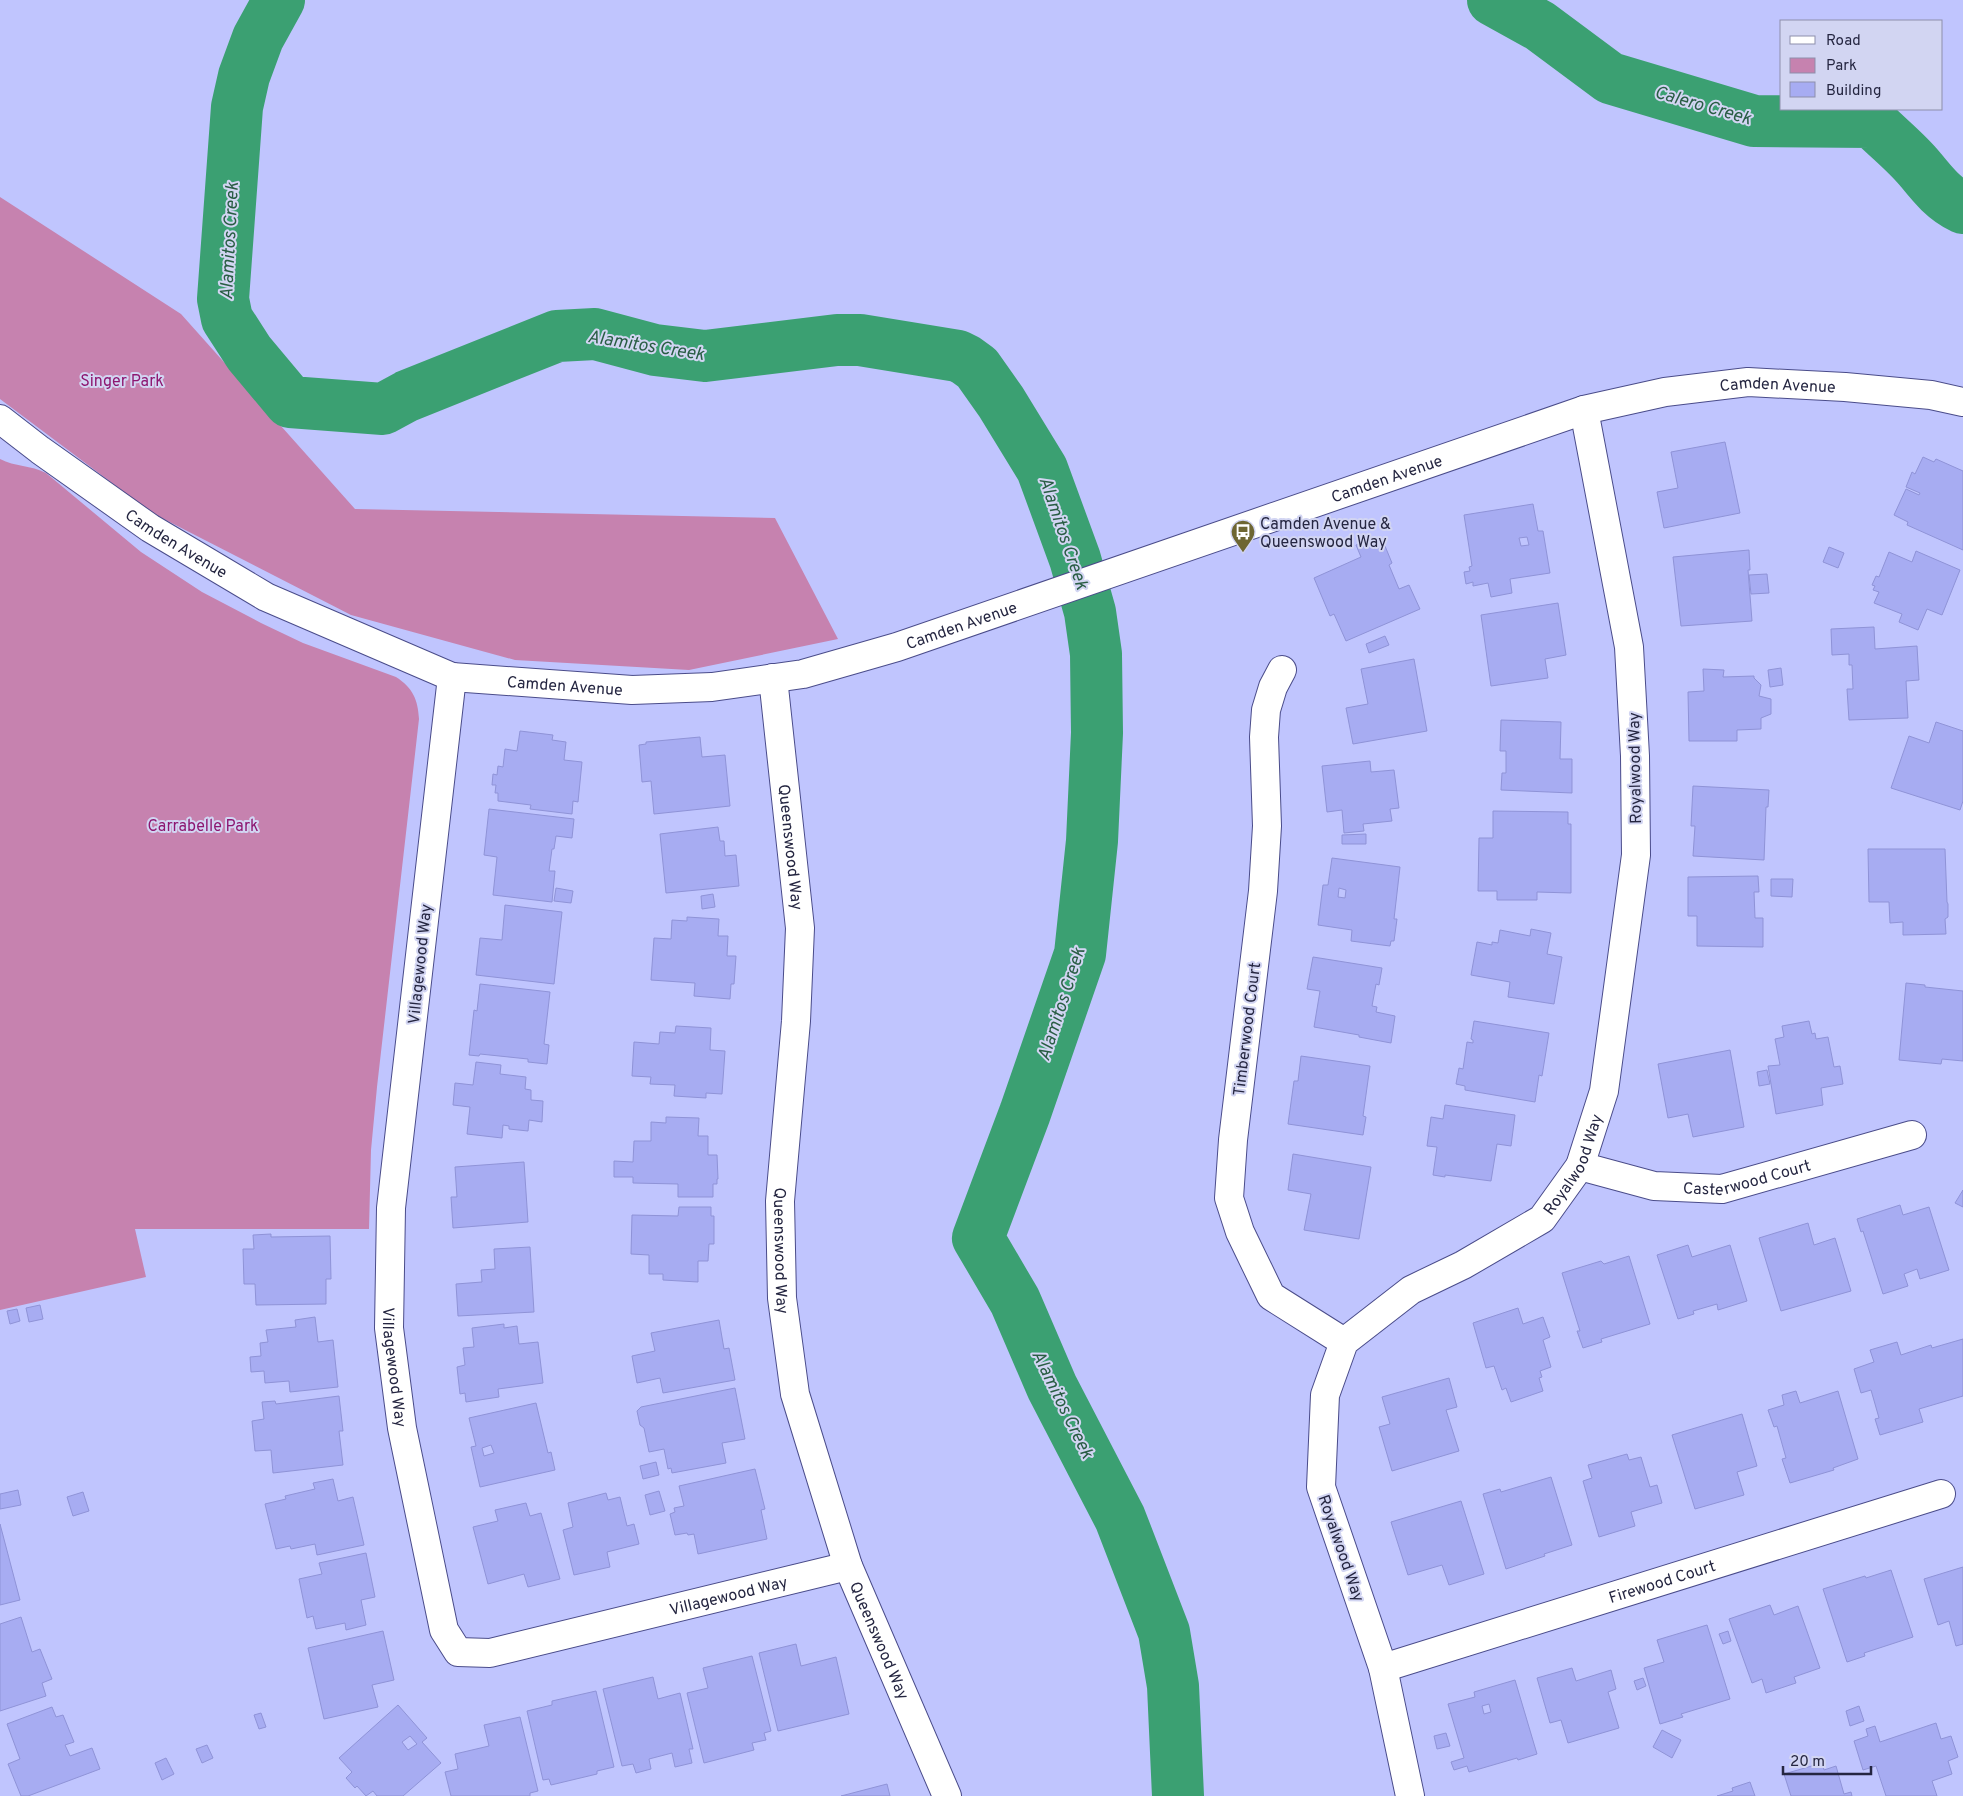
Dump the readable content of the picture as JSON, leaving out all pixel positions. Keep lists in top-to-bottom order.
{
  "streets": {
    "street": [
      "Camden Avenue",
      "Royalwood Way",
      "Queenswood Way",
      "Villagewood Way",
      "Timberwood Court",
      "Casterwood Court",
      "Firewood Court"
    ]
  },
  "crossings": [
    ["Camden Avenue", "Royalwood Way"],
    ["Camden Avenue", "Queenswood Way"],
    ["Camden Avenue", "Villagewood Way"],
    ["Royalwood Way", "Timberwood Court"],
    ["Royalwood Way", "Casterwood Court"],
    ["Royalwood Way", "Firewood Court"],
    ["Queenswood Way", "Villagewood Way"]
  ],
  "water": ["Calero Creek", "Alamitos Creek"],
  "parks": ["Singer Park", "Carrabelle Park"],
  "places": {
    "bus stop": ["Camden Avenue & Queenswood Way"]
  },
  "legend": ["Road", "Park", "Building"],
  "scale_bar": "20 m"
}
